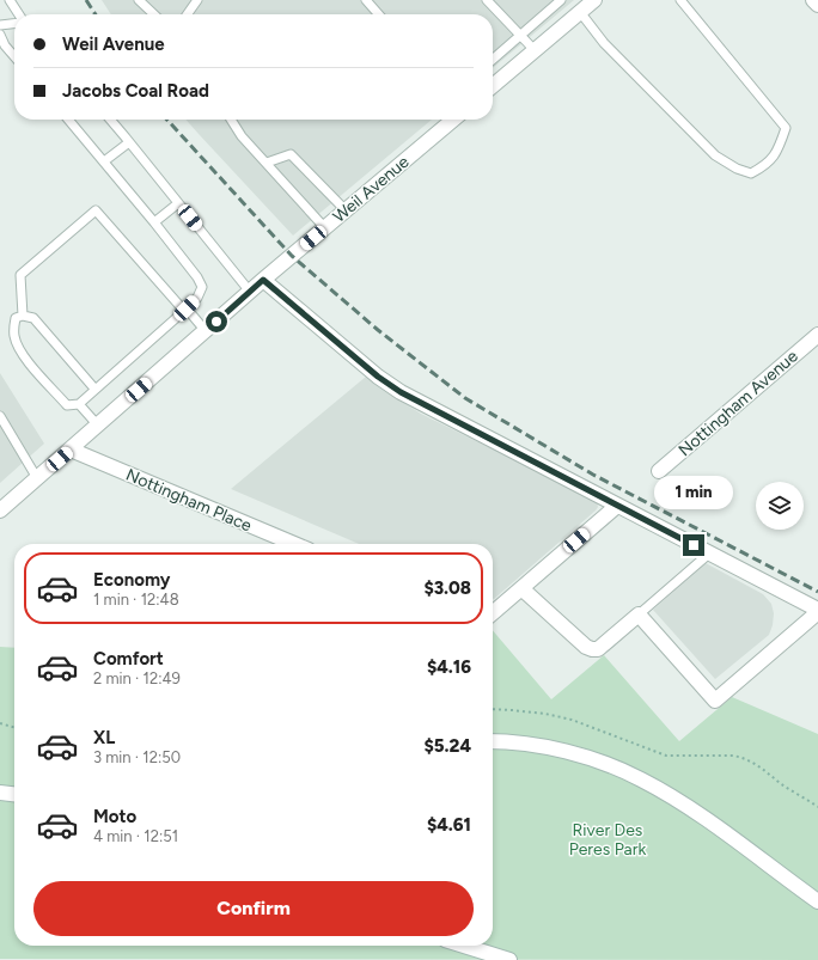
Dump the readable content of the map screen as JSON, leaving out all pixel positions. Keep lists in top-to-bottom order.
{
  "streets": {
    "street": ["Weil Avenue", "Nottingham Avenue", "Nottingham Place"]
  },
  "crossings": [
    ["Weil Avenue", "Nottingham Place"]
  ],
  "parks": ["River Des Peres Park"],
  "page": {
    "banner": ["Weil Avenue", "Jacobs Coal Road"],
    "bubble": "1 min",
    "list": [
      {
        "name": "Economy",
        "note": "1 min · 12:48",
        "value": "$3.08"
      },
      {
        "name": "Comfort",
        "note": "2 min · 12:49",
        "value": "$4.16"
      },
      {
        "name": "XL",
        "note": "3 min · 12:50",
        "value": "$5.24"
      },
      {
        "name": "Moto",
        "note": "4 min · 12:51",
        "value": "$4.61"
      }
    ],
    "buttons": "Confirm"
  }
}
